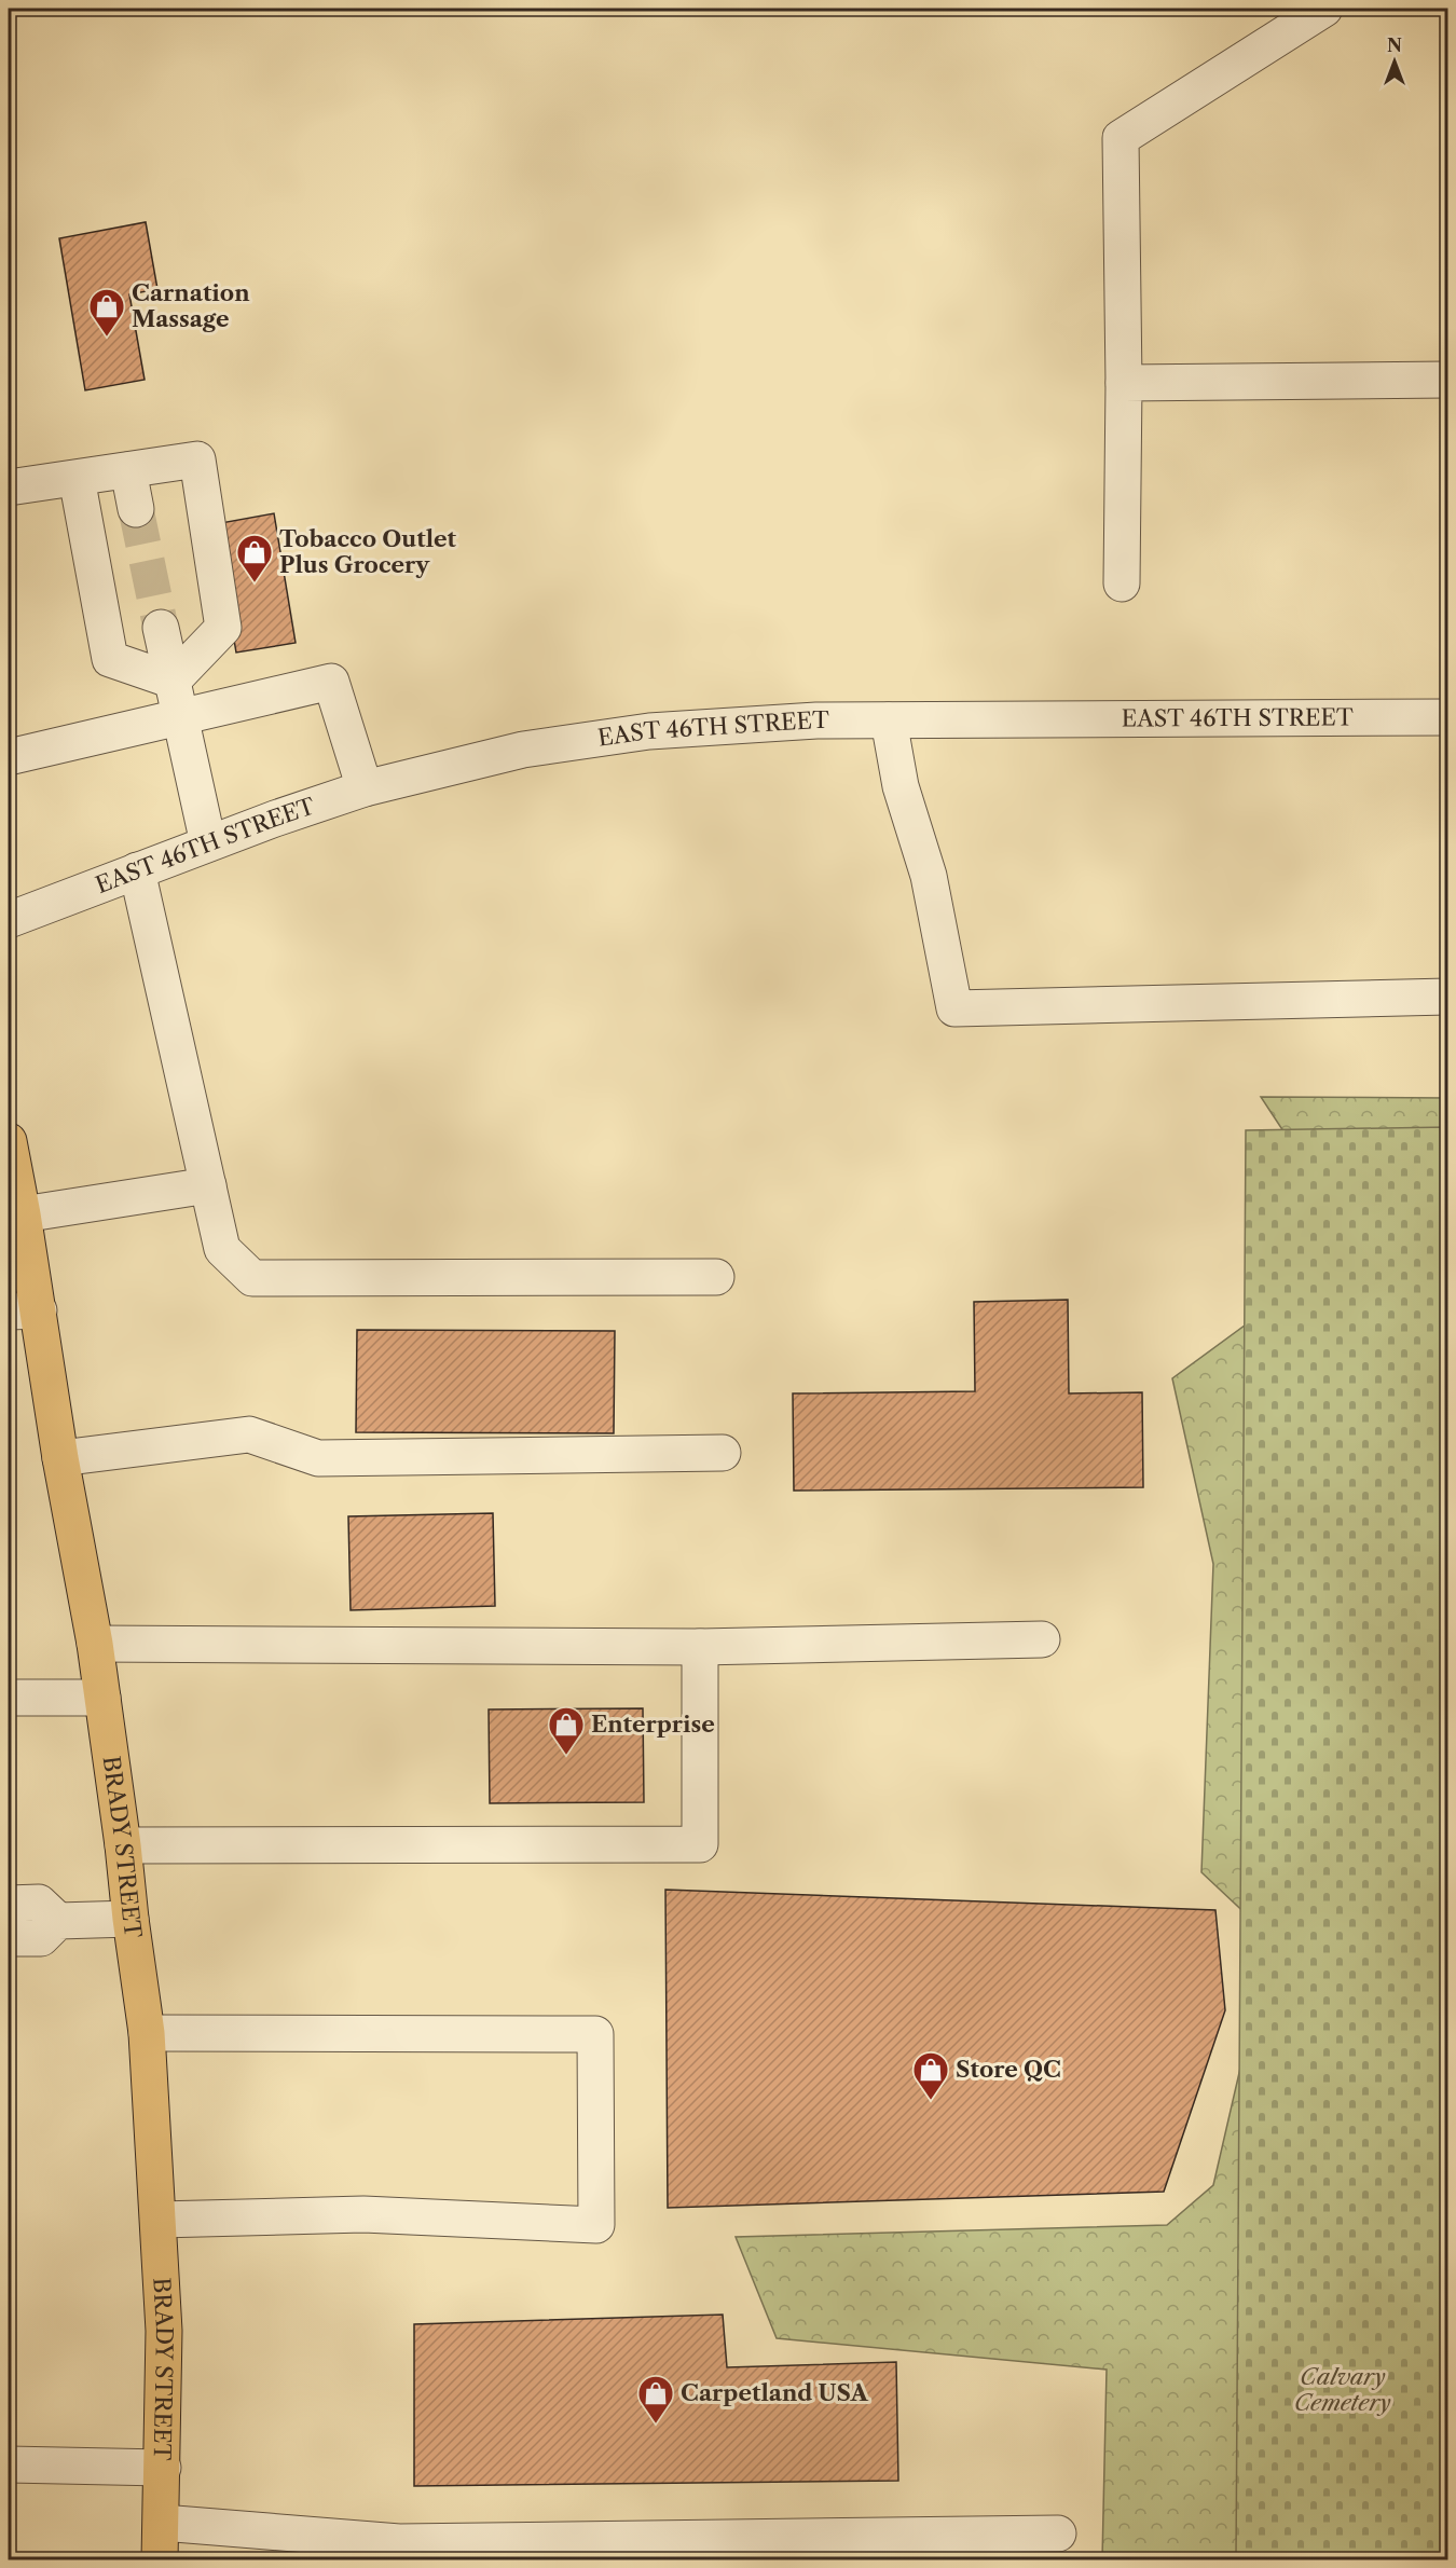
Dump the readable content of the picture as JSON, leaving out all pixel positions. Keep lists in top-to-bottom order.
{
  "streets": {
    "highway": ["BRADY STREET"],
    "street": ["EAST 46TH STREET"]
  },
  "parks": ["Calvary Cemetery"],
  "places": {
    "shop": [
      "Carnation Massage",
      "Tobacco Outlet Plus Grocery",
      "Enterprise",
      "Store QC",
      "Carpetland USA"
    ]
  },
  "north": "top"
}
